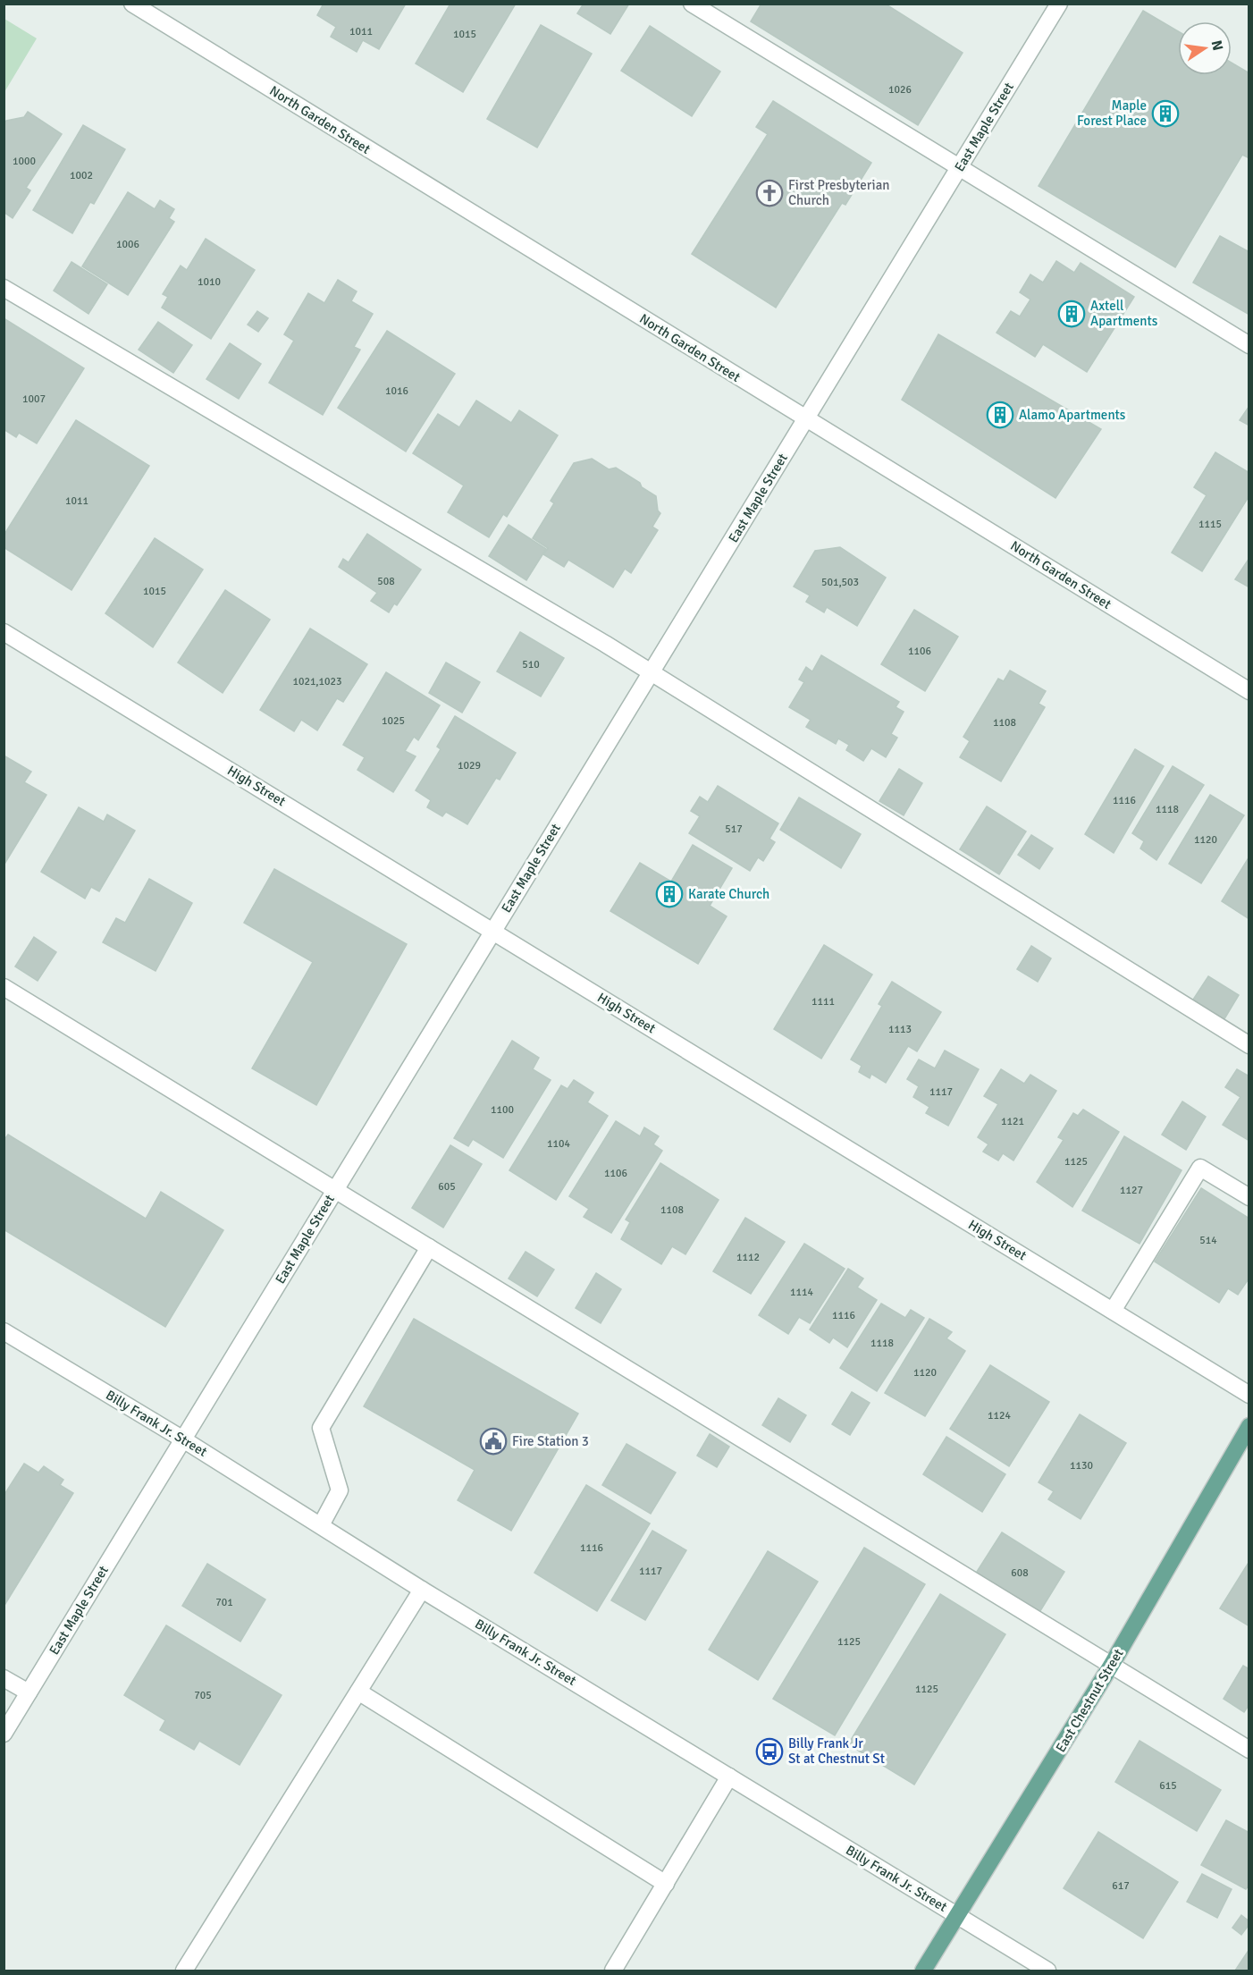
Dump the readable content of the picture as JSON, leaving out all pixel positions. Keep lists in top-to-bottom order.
{
  "streets": {
    "main road": ["East Chestnut Street"],
    "street": [
      "North Garden Street",
      "East Maple Street",
      "High Street",
      "Billy Frank Jr. Street"
    ]
  },
  "crossings": [
    ["North Garden Street", "East Maple Street"],
    ["East Maple Street", "High Street"],
    ["East Maple Street", "Billy Frank Jr. Street"],
    ["Billy Frank Jr. Street", "East Chestnut Street"]
  ],
  "places": {
    "building": [
      "Maple Forest Place",
      "Axtell Apartments",
      "Alamo Apartments",
      "Karate Church"
    ],
    "church": ["First Presbyterian Church"],
    "public building": ["Fire Station 3"],
    "bus stop": ["Billy Frank Jr St at Chestnut St"]
  },
  "house_numbers": [
    "1011",
    "1015",
    "1026",
    "1000",
    "1002",
    "1006",
    "1010",
    "1016",
    "1007",
    "1011",
    "1115",
    "508",
    "501,503",
    "1015",
    "1106",
    "510",
    "1021,1023",
    "1025",
    "1108",
    "1029",
    "1116",
    "1118",
    "517",
    "1120",
    "1111",
    "1113",
    "1117",
    "1100",
    "1121",
    "1104",
    "1125",
    "1106",
    "605",
    "1127",
    "1108",
    "514",
    "1112",
    "1114",
    "1116",
    "1118",
    "1120",
    "1124",
    "1130",
    "1116",
    "1117",
    "608",
    "701",
    "1125",
    "1125",
    "705",
    "615",
    "617"
  ],
  "north": "right"
}
